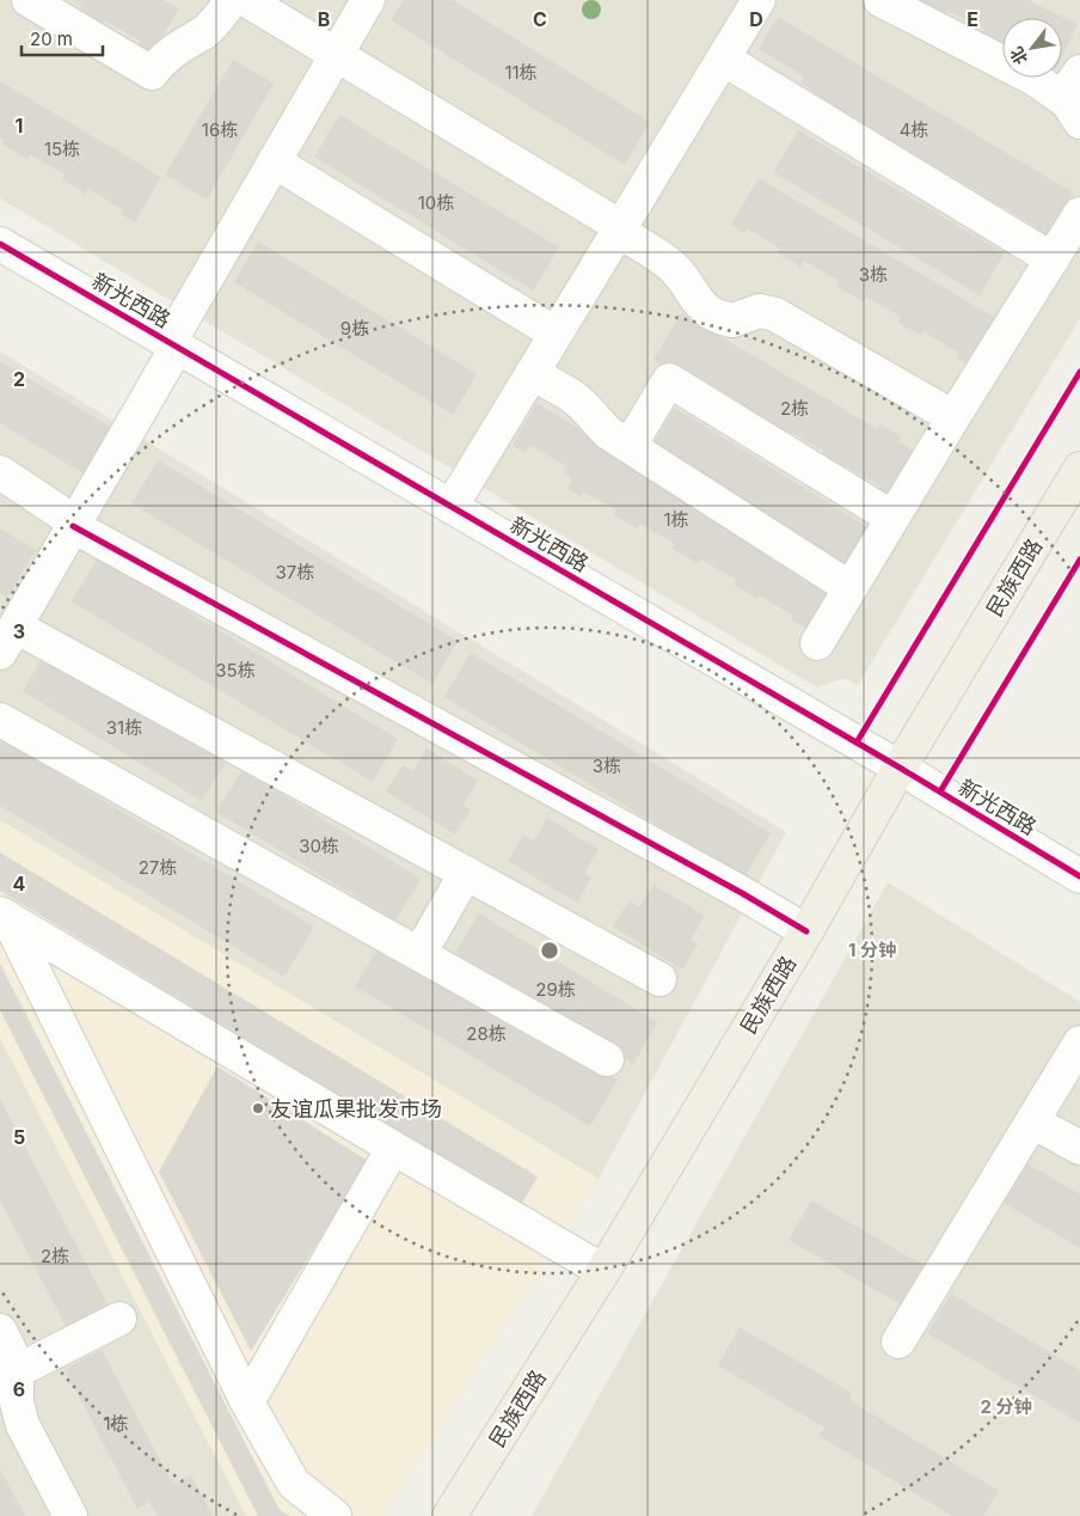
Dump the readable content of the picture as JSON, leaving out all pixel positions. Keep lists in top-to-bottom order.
{
  "streets": {
    "main road": ["民族西路"],
    "street": ["新光西路"]
  },
  "crossings": [
    ["新光西路", "民族西路"]
  ],
  "places": ["友谊瓜果批发市场"],
  "house_numbers": [
    "11栋",
    "16栋",
    "4栋",
    "15栋",
    "10栋",
    "3栋",
    "9栋",
    "2栋",
    "1栋",
    "37栋",
    "35栋",
    "31栋",
    "3栋",
    "30栋",
    "27栋",
    "29栋",
    "28栋",
    "2栋",
    "1栋"
  ],
  "scale_bar": "20 m",
  "north": "bottom left",
  "grid": {
    "columns": [
      "B",
      "C",
      "D",
      "E"
    ],
    "rows": [
      "1",
      "2",
      "3",
      "4",
      "5",
      "6"
    ]
  },
  "rings": ["1 分钟", "2 分钟"]
}
